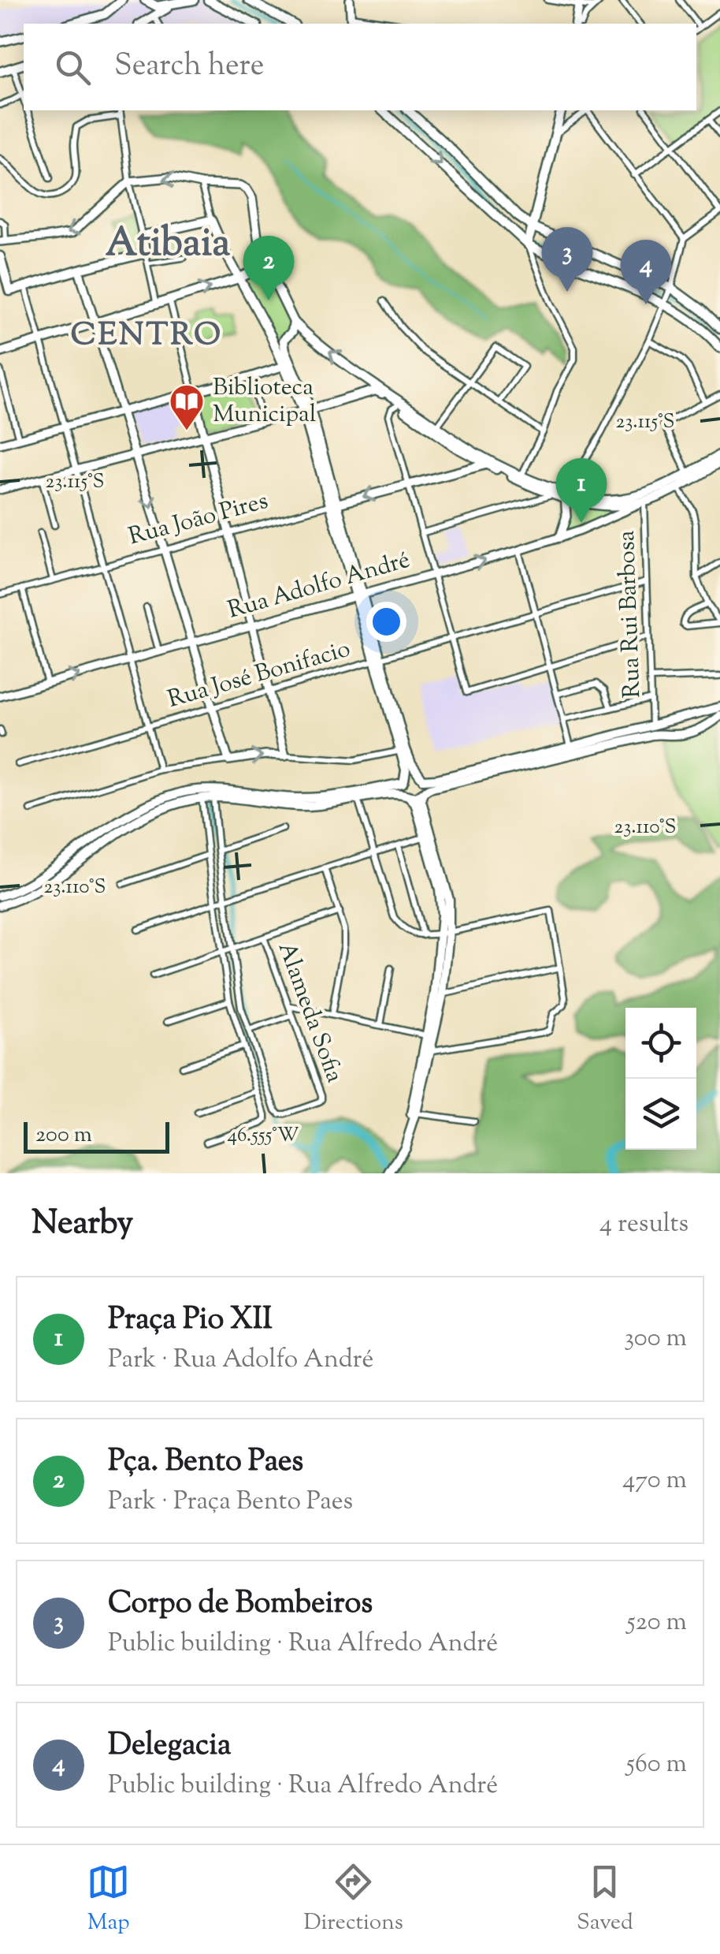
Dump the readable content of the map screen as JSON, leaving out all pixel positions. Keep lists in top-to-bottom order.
{
  "streets": {
    "main road": ["Rua João Pires"],
    "street": [
      "Rua Adolfo André",
      "Rua Rui Barbosa",
      "Rua José Bonifacio",
      "Alameda Sofia"
    ]
  },
  "crossings": [
    ["Rua Adolfo André", "Rua Rui Barbosa"],
    ["Rua Rui Barbosa", "Rua José Bonifacio"]
  ],
  "districts": ["Atibaia", "CENTRO"],
  "places": {
    "library": ["Biblioteca Municipal"]
  },
  "scale_bar": "200 m",
  "page": {
    "search": "Search here",
    "pins": [
      "3",
      "2",
      "4",
      "1"
    ],
    "scale": "200 m",
    "heading": ["Nearby", "4 results"],
    "list": [
      {
        "mark": "1",
        "name": "Praça Pio XII",
        "note": "Park · Rua Adolfo André",
        "value": "300 m"
      },
      {
        "mark": "2",
        "name": "Pça. Bento Paes",
        "note": "Park · Praça Bento Paes",
        "value": "470 m"
      },
      {
        "mark": "3",
        "name": "Corpo de Bombeiros",
        "note": "Public building · Rua Alfredo André",
        "value": "520 m"
      },
      {
        "mark": "4",
        "name": "Delegacia",
        "note": "Public building · Rua Alfredo André",
        "value": "560 m"
      }
    ],
    "nav": ["Map", "Directions", "Saved"]
  },
  "coordinates": ["23.115°S", "23.110°S", "46.555°W"]
}
